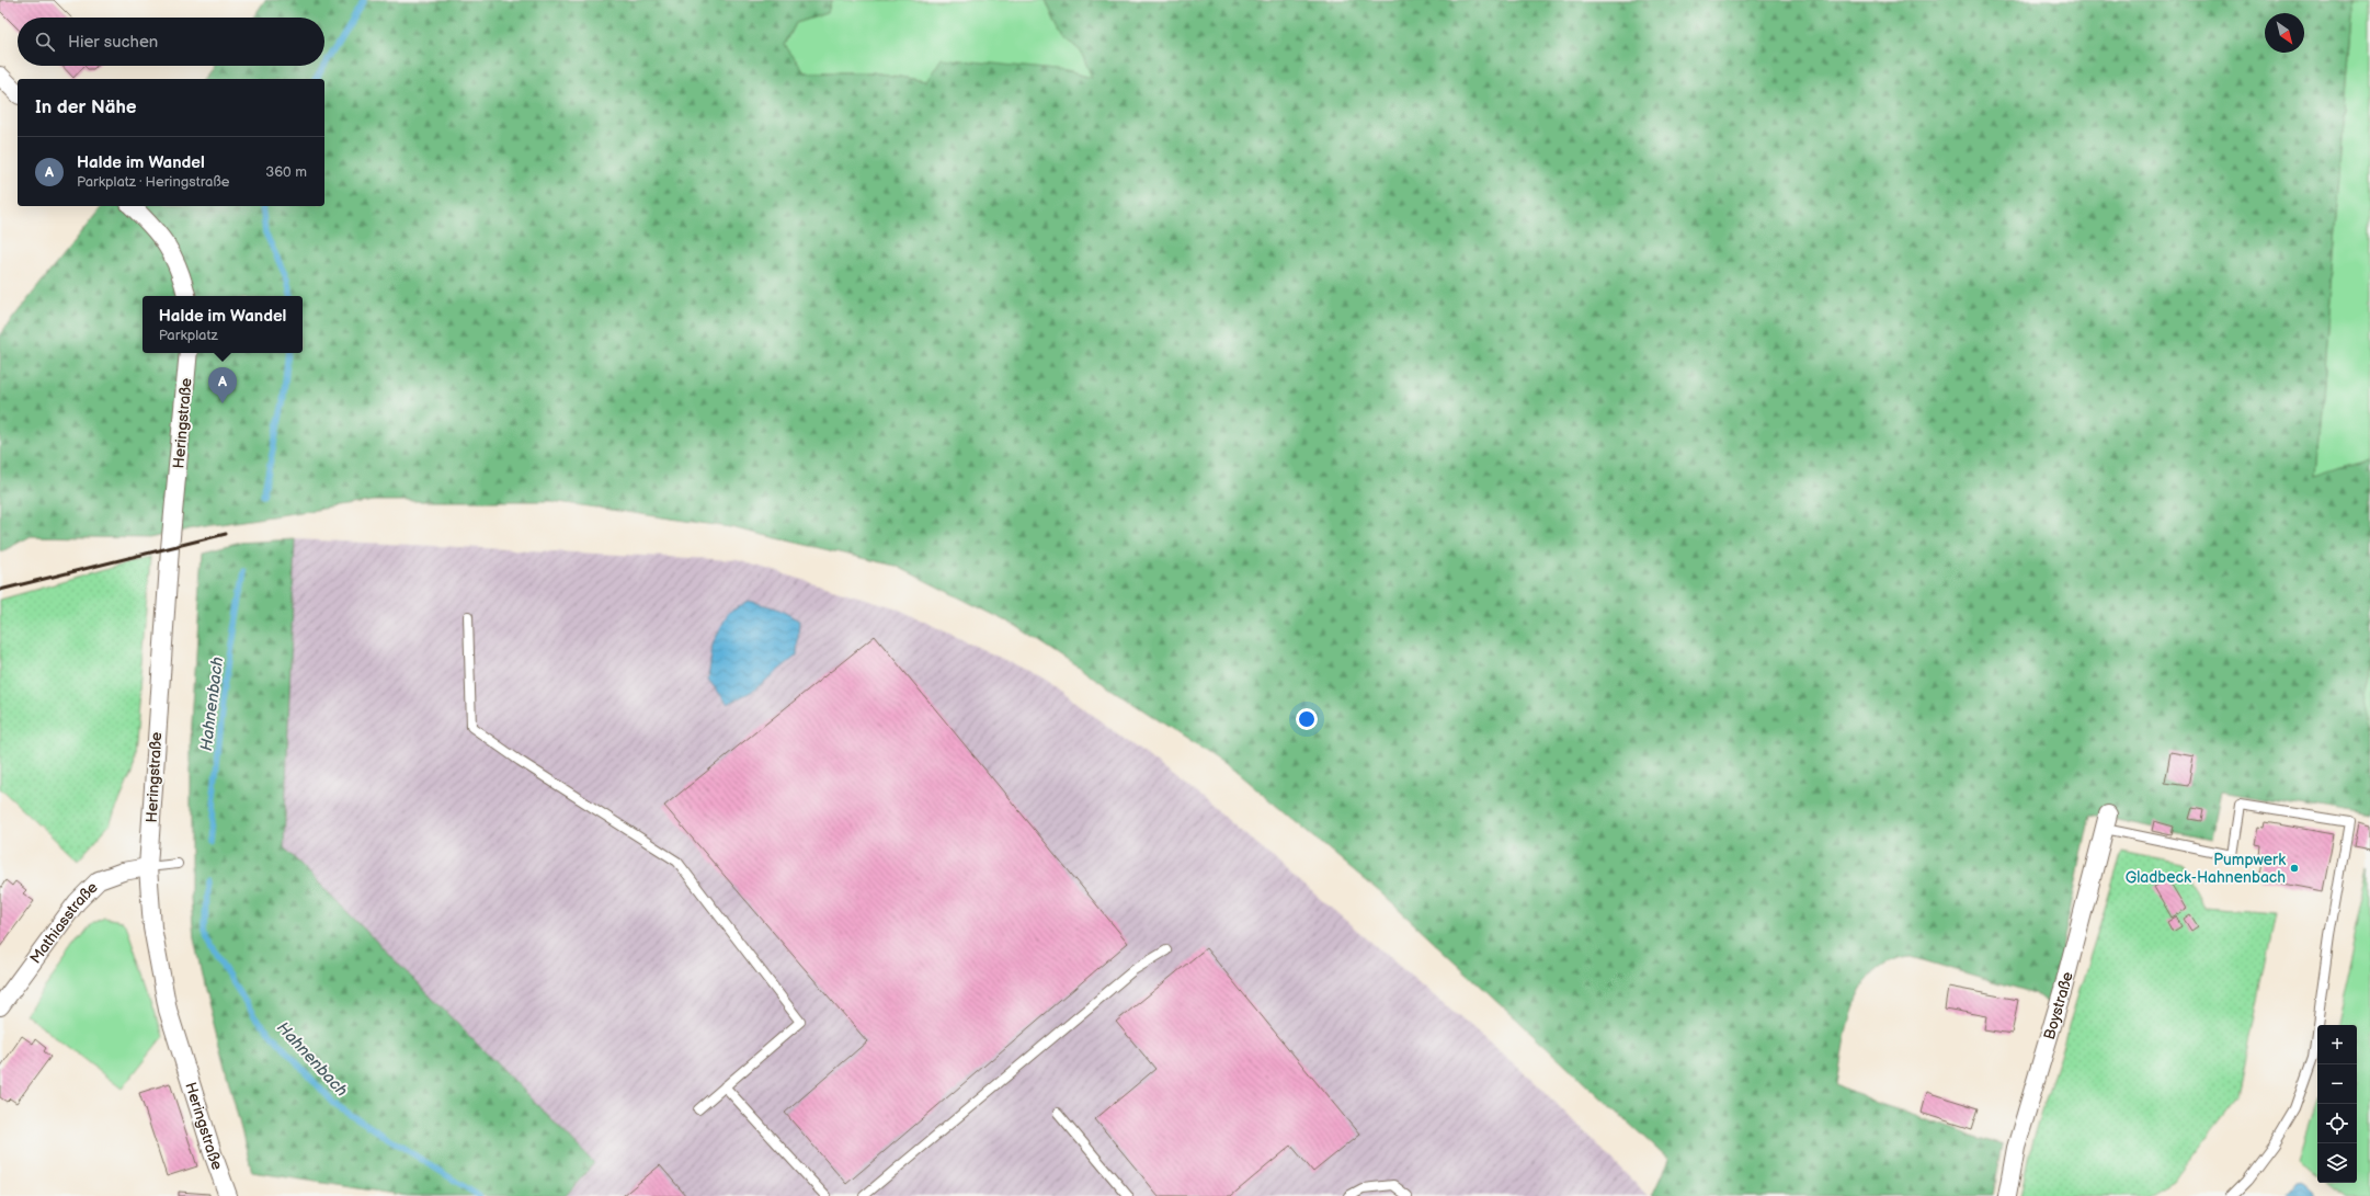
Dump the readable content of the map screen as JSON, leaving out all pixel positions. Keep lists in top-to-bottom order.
{
  "streets": {
    "street": ["Heringstraße", "Mathiasstraße", "Boystraße"]
  },
  "crossings": [
    ["Heringstraße", "Mathiasstraße"]
  ],
  "water": ["Hahnenbach"],
  "places": ["Pumpwerk Gladbeck-Hahnenbach"],
  "north": "bottom right",
  "page": {
    "search": "Hier suchen",
    "heading": "In der Nähe",
    "list": [
      {
        "mark": "A",
        "name": "Halde im Wandel",
        "note": "Parkplatz · Heringstraße",
        "value": "360 m"
      }
    ],
    "popup": ["Halde im Wandel", "Parkplatz"],
    "pins": "A",
    "map_buttons": ["+", "−"]
  }
}
